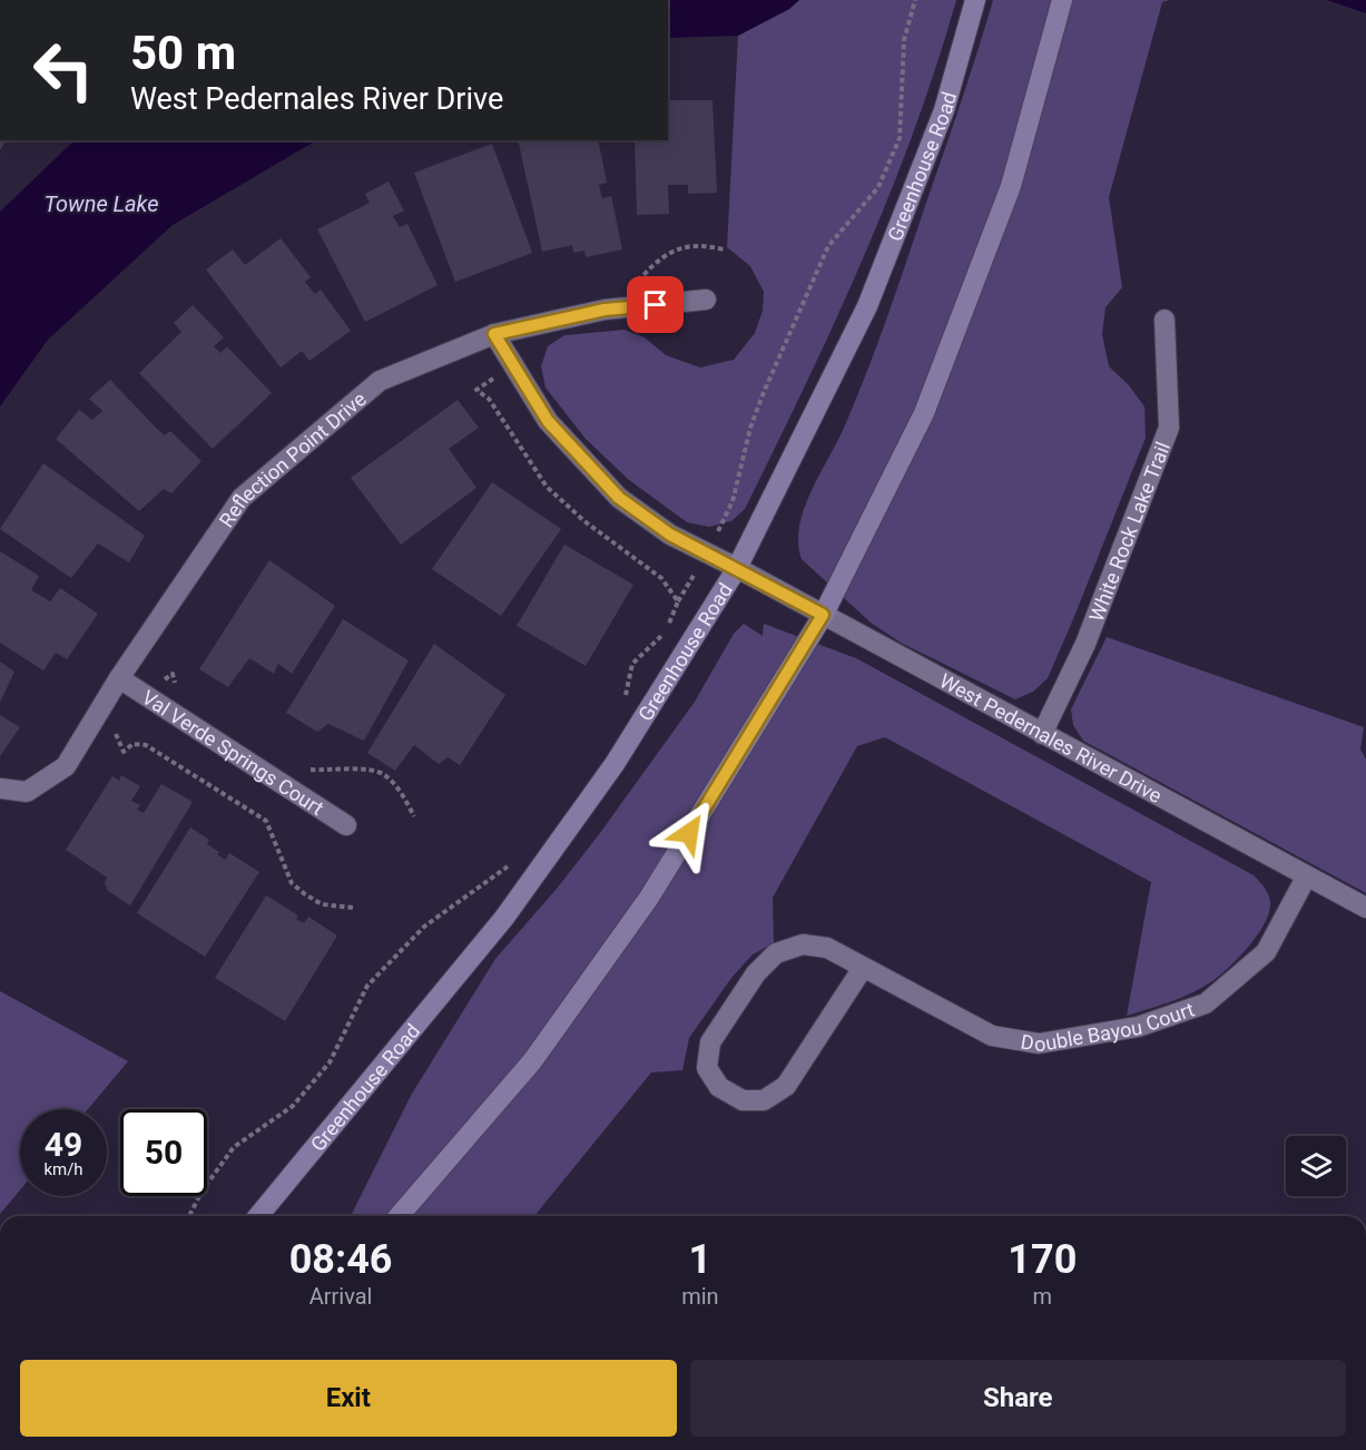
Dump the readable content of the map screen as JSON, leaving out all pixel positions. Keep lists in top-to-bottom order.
{
  "streets": {
    "main road": ["Greenhouse Road"],
    "street": [
      "Reflection Point Drive",
      "White Rock Lake Trail",
      "West Pedernales River Drive",
      "Val Verde Springs Court",
      "Double Bayou Court"
    ]
  },
  "crossings": [
    ["Greenhouse Road", "West Pedernales River Drive"],
    ["Reflection Point Drive", "West Pedernales River Drive"],
    ["Reflection Point Drive", "Val Verde Springs Court"],
    ["White Rock Lake Trail", "West Pedernales River Drive"],
    ["West Pedernales River Drive", "Double Bayou Court"]
  ],
  "water": ["Towne Lake"],
  "page": {
    "turn": ["50 m", "West Pedernales River Drive"],
    "speed": "49 km/h",
    "limit": "50",
    "eta": [
      "08:46",
      "Arrival",
      "1",
      "min",
      "170",
      "m"
    ],
    "buttons": ["Exit", "Share"]
  }
}
